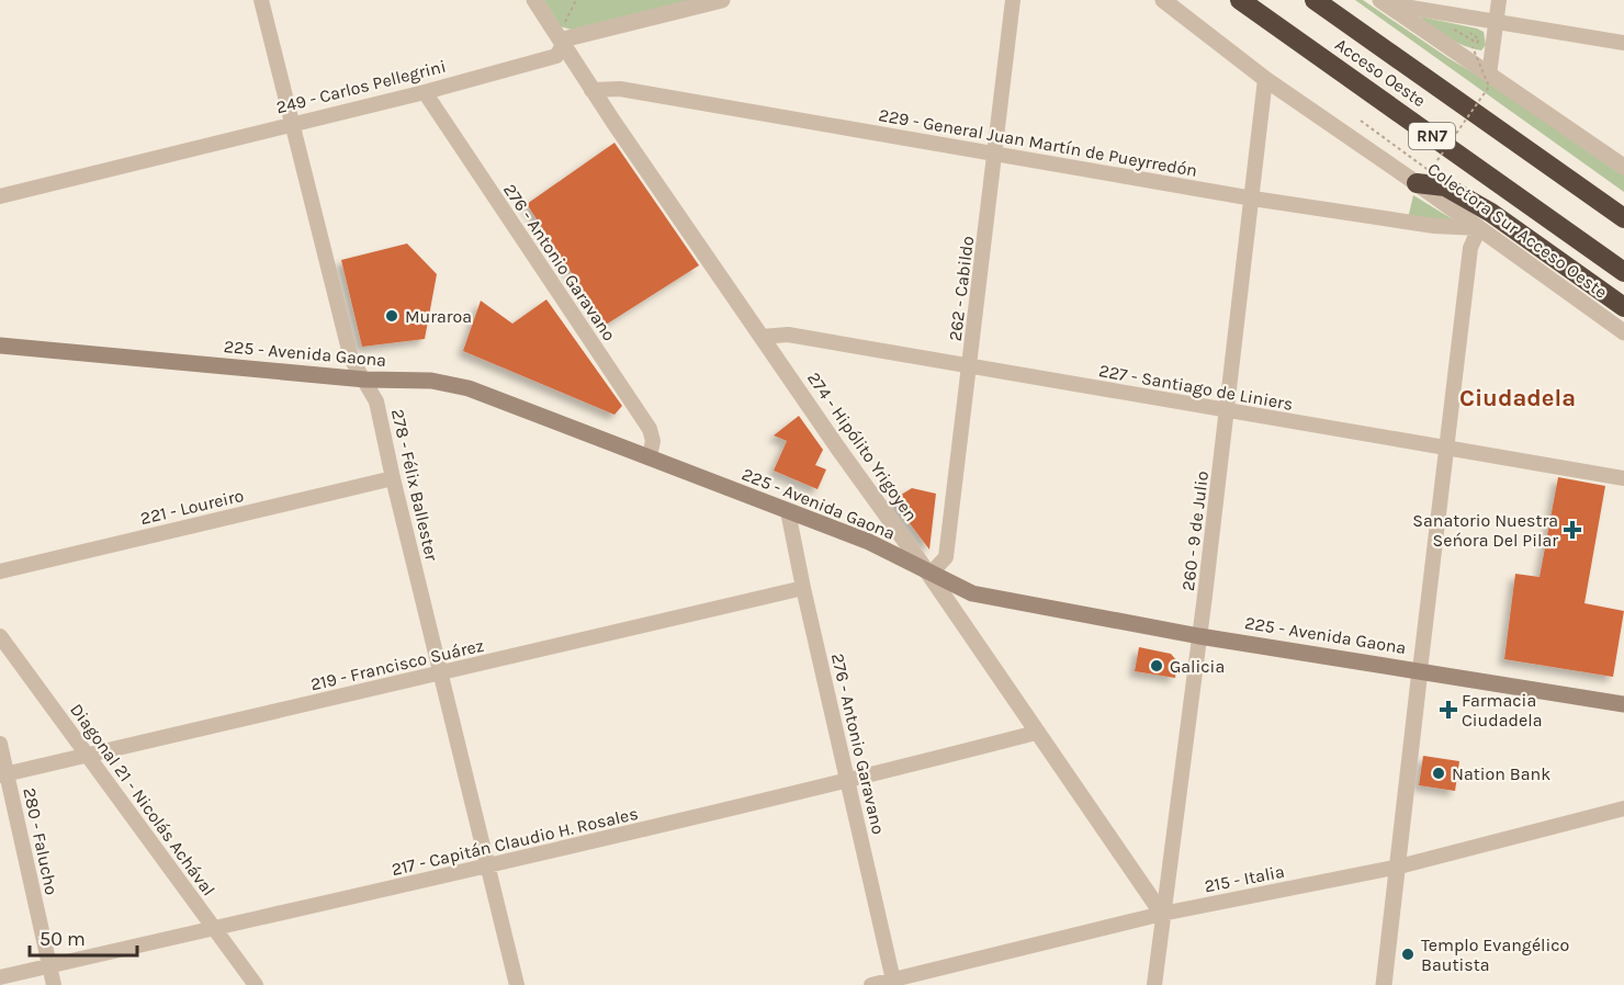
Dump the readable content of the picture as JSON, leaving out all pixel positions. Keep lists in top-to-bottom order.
{
  "streets": {
    "highway": ["Acceso Oeste", "RN7"],
    "main road": ["225 - Avenida Gaona"],
    "street": [
      "249 - Carlos Pellegrini",
      "229 - General Juan Martín de Pueyrredón",
      "Colectora Sur Acceso Oeste",
      "276 - Antonio Garavano",
      "262 - Cabildo",
      "227 - Santiago de Liniers",
      "274 - Hipólito Yrigoyen",
      "278 - Félix Ballester",
      "221 - Loureiro",
      "260 - 9 de Julio",
      "219 - Francisco Suárez",
      "Diagonal 21 - Nicolás Achával",
      "280 - Falucho",
      "217 - Capitán Claudio H. Rosales",
      "215 - Italia"
    ]
  },
  "crossings": [
    ["249 - Carlos Pellegrini", "276 - Antonio Garavano"],
    ["249 - Carlos Pellegrini", "274 - Hipólito Yrigoyen"],
    ["249 - Carlos Pellegrini", "278 - Félix Ballester"],
    ["229 - General Juan Martín de Pueyrredón", "Colectora Sur Acceso Oeste"],
    ["229 - General Juan Martín de Pueyrredón", "262 - Cabildo"],
    ["229 - General Juan Martín de Pueyrredón", "274 - Hipólito Yrigoyen"],
    ["229 - General Juan Martín de Pueyrredón", "260 - 9 de Julio"],
    ["Colectora Sur Acceso Oeste", "260 - 9 de Julio"],
    ["276 - Antonio Garavano", "225 - Avenida Gaona"],
    ["276 - Antonio Garavano", "219 - Francisco Suárez"],
    ["276 - Antonio Garavano", "217 - Capitán Claudio H. Rosales"],
    ["276 - Antonio Garavano", "215 - Italia"],
    ["262 - Cabildo", "225 - Avenida Gaona"],
    ["262 - Cabildo", "227 - Santiago de Liniers"],
    ["262 - Cabildo", "274 - Hipólito Yrigoyen"],
    ["225 - Avenida Gaona", "274 - Hipólito Yrigoyen"],
    ["225 - Avenida Gaona", "278 - Félix Ballester"],
    ["225 - Avenida Gaona", "260 - 9 de Julio"],
    ["227 - Santiago de Liniers", "274 - Hipólito Yrigoyen"],
    ["227 - Santiago de Liniers", "260 - 9 de Julio"],
    ["274 - Hipólito Yrigoyen", "260 - 9 de Julio"],
    ["274 - Hipólito Yrigoyen", "217 - Capitán Claudio H. Rosales"],
    ["274 - Hipólito Yrigoyen", "215 - Italia"],
    ["278 - Félix Ballester", "221 - Loureiro"],
    ["278 - Félix Ballester", "219 - Francisco Suárez"],
    ["278 - Félix Ballester", "217 - Capitán Claudio H. Rosales"],
    ["260 - 9 de Julio", "215 - Italia"],
    ["219 - Francisco Suárez", "Diagonal 21 - Nicolás Achával"],
    ["219 - Francisco Suárez", "280 - Falucho"],
    ["Diagonal 21 - Nicolás Achával", "217 - Capitán Claudio H. Rosales"],
    ["280 - Falucho", "217 - Capitán Claudio H. Rosales"]
  ],
  "districts": ["Ciudadela"],
  "places": {
    "other": [
      "Muraroa",
      "Galicia",
      "Nation Bank",
      "Templo Evangélico Bautista"
    ],
    "health": ["Sanatorio Nuestra Seńora Del Pilar", "Farmacia Ciudadela"]
  },
  "scale_bar": "50 m"
}
